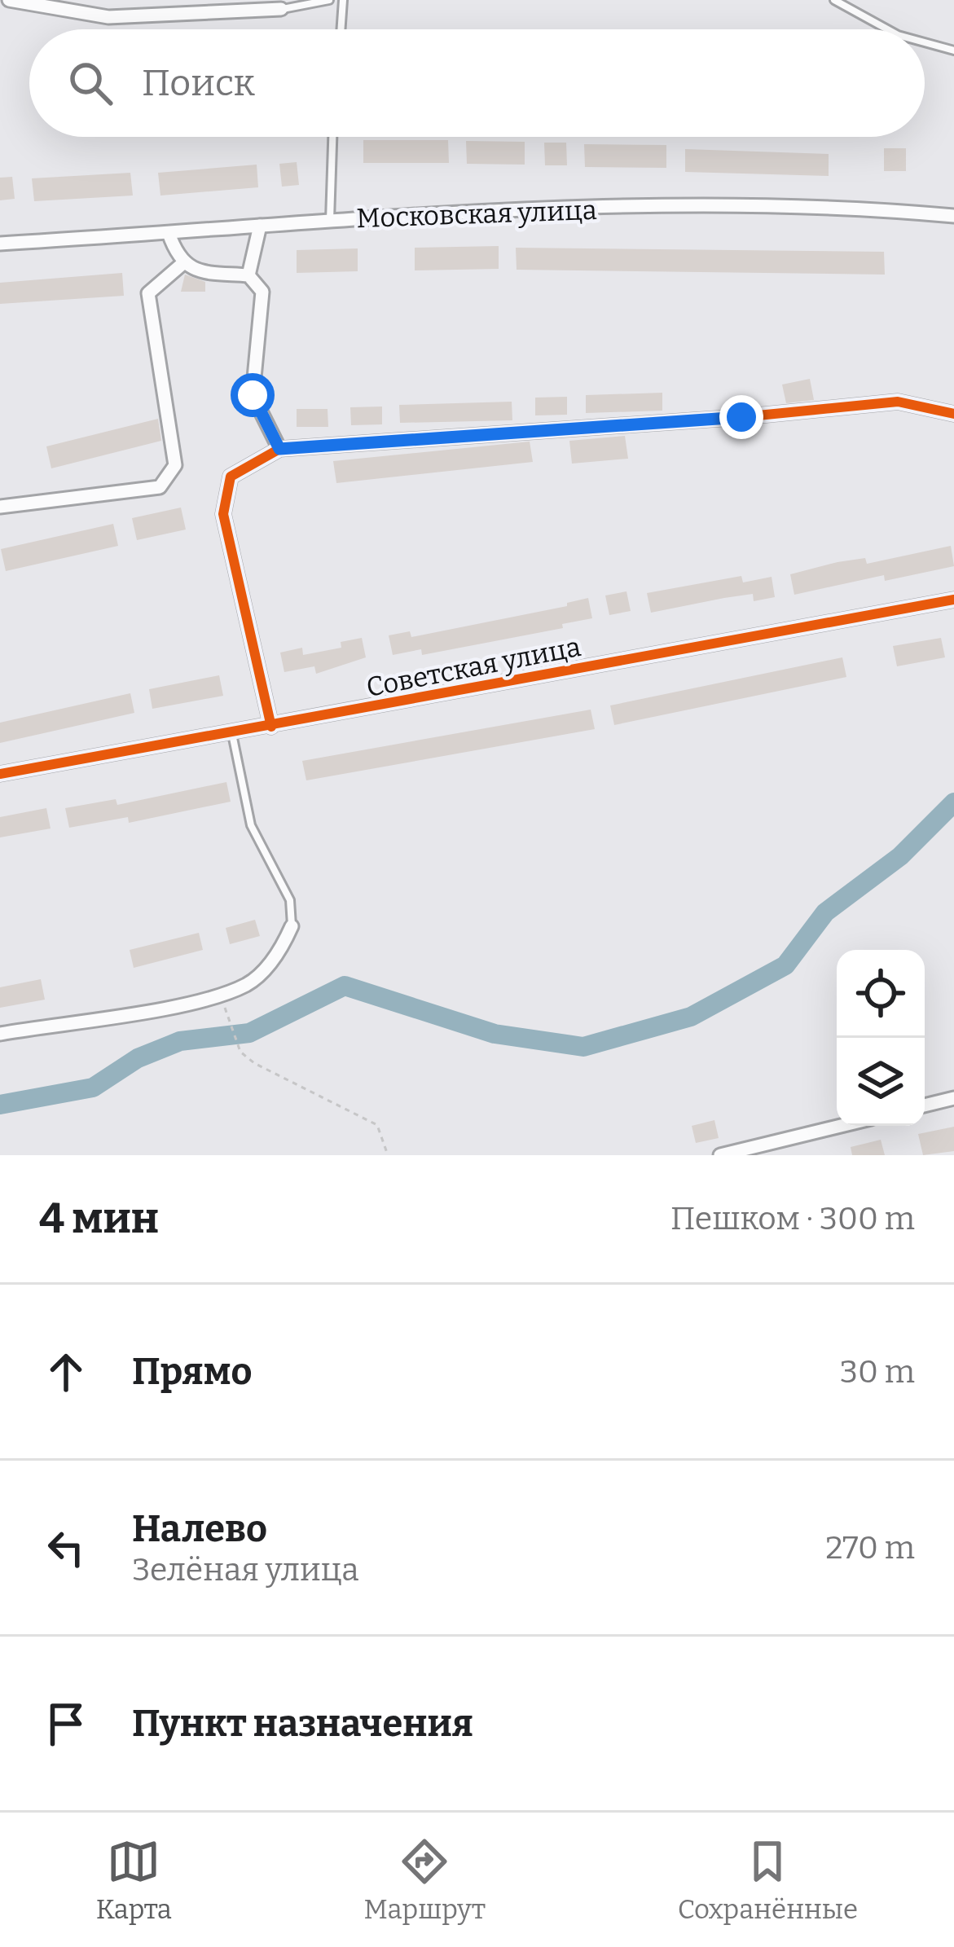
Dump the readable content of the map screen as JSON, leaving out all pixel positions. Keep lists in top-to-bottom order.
{
  "streets": {
    "street": ["Московская улица", "Советская улица"]
  },
  "page": {
    "search": "Поиск",
    "heading": ["4 мин", "Пешком · 300 m"],
    "list": [
      ["Прямо", "30 m"],
      ["Налево", "Зелёная улица", "270 m"],
      "Пункт назначения"
    ],
    "nav": ["Карта", "Маршрут", "Сохранённые"]
  }
}
